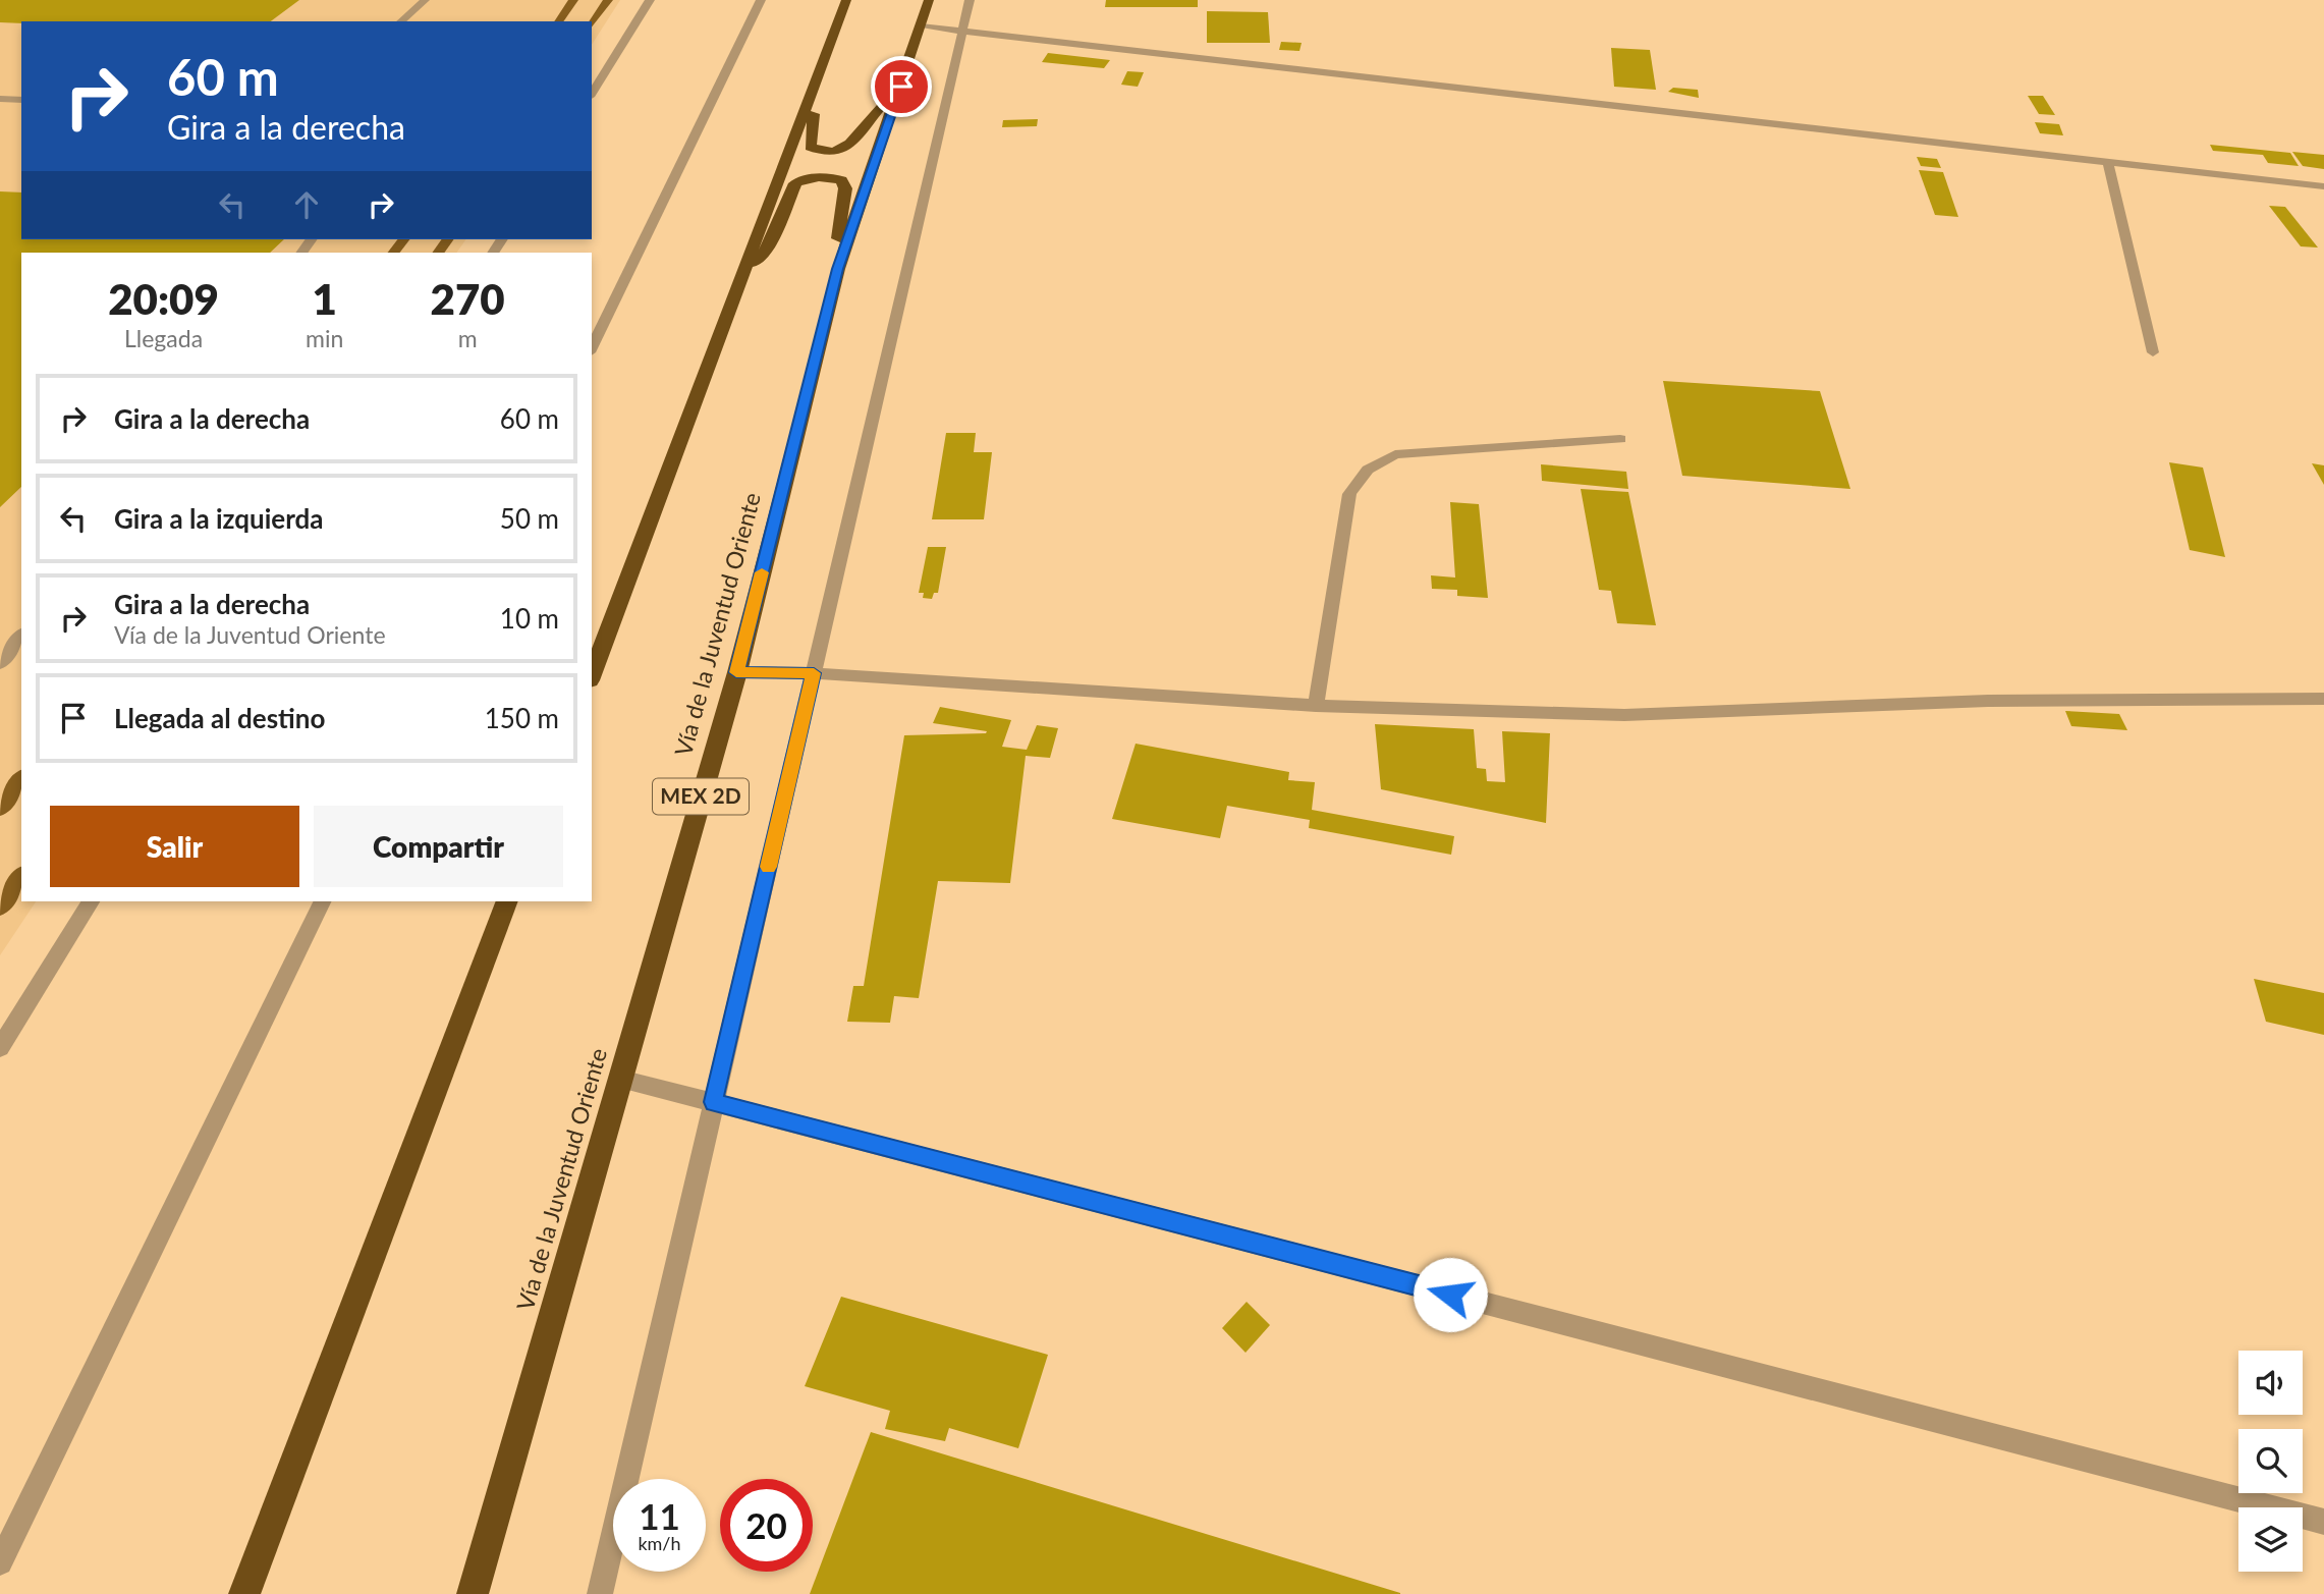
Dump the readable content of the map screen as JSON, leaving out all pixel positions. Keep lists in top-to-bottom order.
{
  "streets": {
    "highway": ["Vía de la Juventud Oriente", "MEX 2D"]
  },
  "page": {
    "turn": ["60 m", "Gira a la derecha"],
    "eta": [
      "20:09",
      "Llegada",
      "1",
      "min",
      "270",
      "m"
    ],
    "list": [
      {
        "name": "Gira a la derecha",
        "value": "60 m"
      },
      {
        "name": "Gira a la izquierda",
        "value": "50 m"
      },
      {
        "name": "Gira a la derecha",
        "note": "Vía de la Juventud Oriente",
        "value": "10 m"
      },
      {
        "name": "Llegada al destino",
        "value": "150 m"
      }
    ],
    "buttons": ["Salir", "Compartir"],
    "speed": "11 km/h",
    "limit": "20"
  }
}
